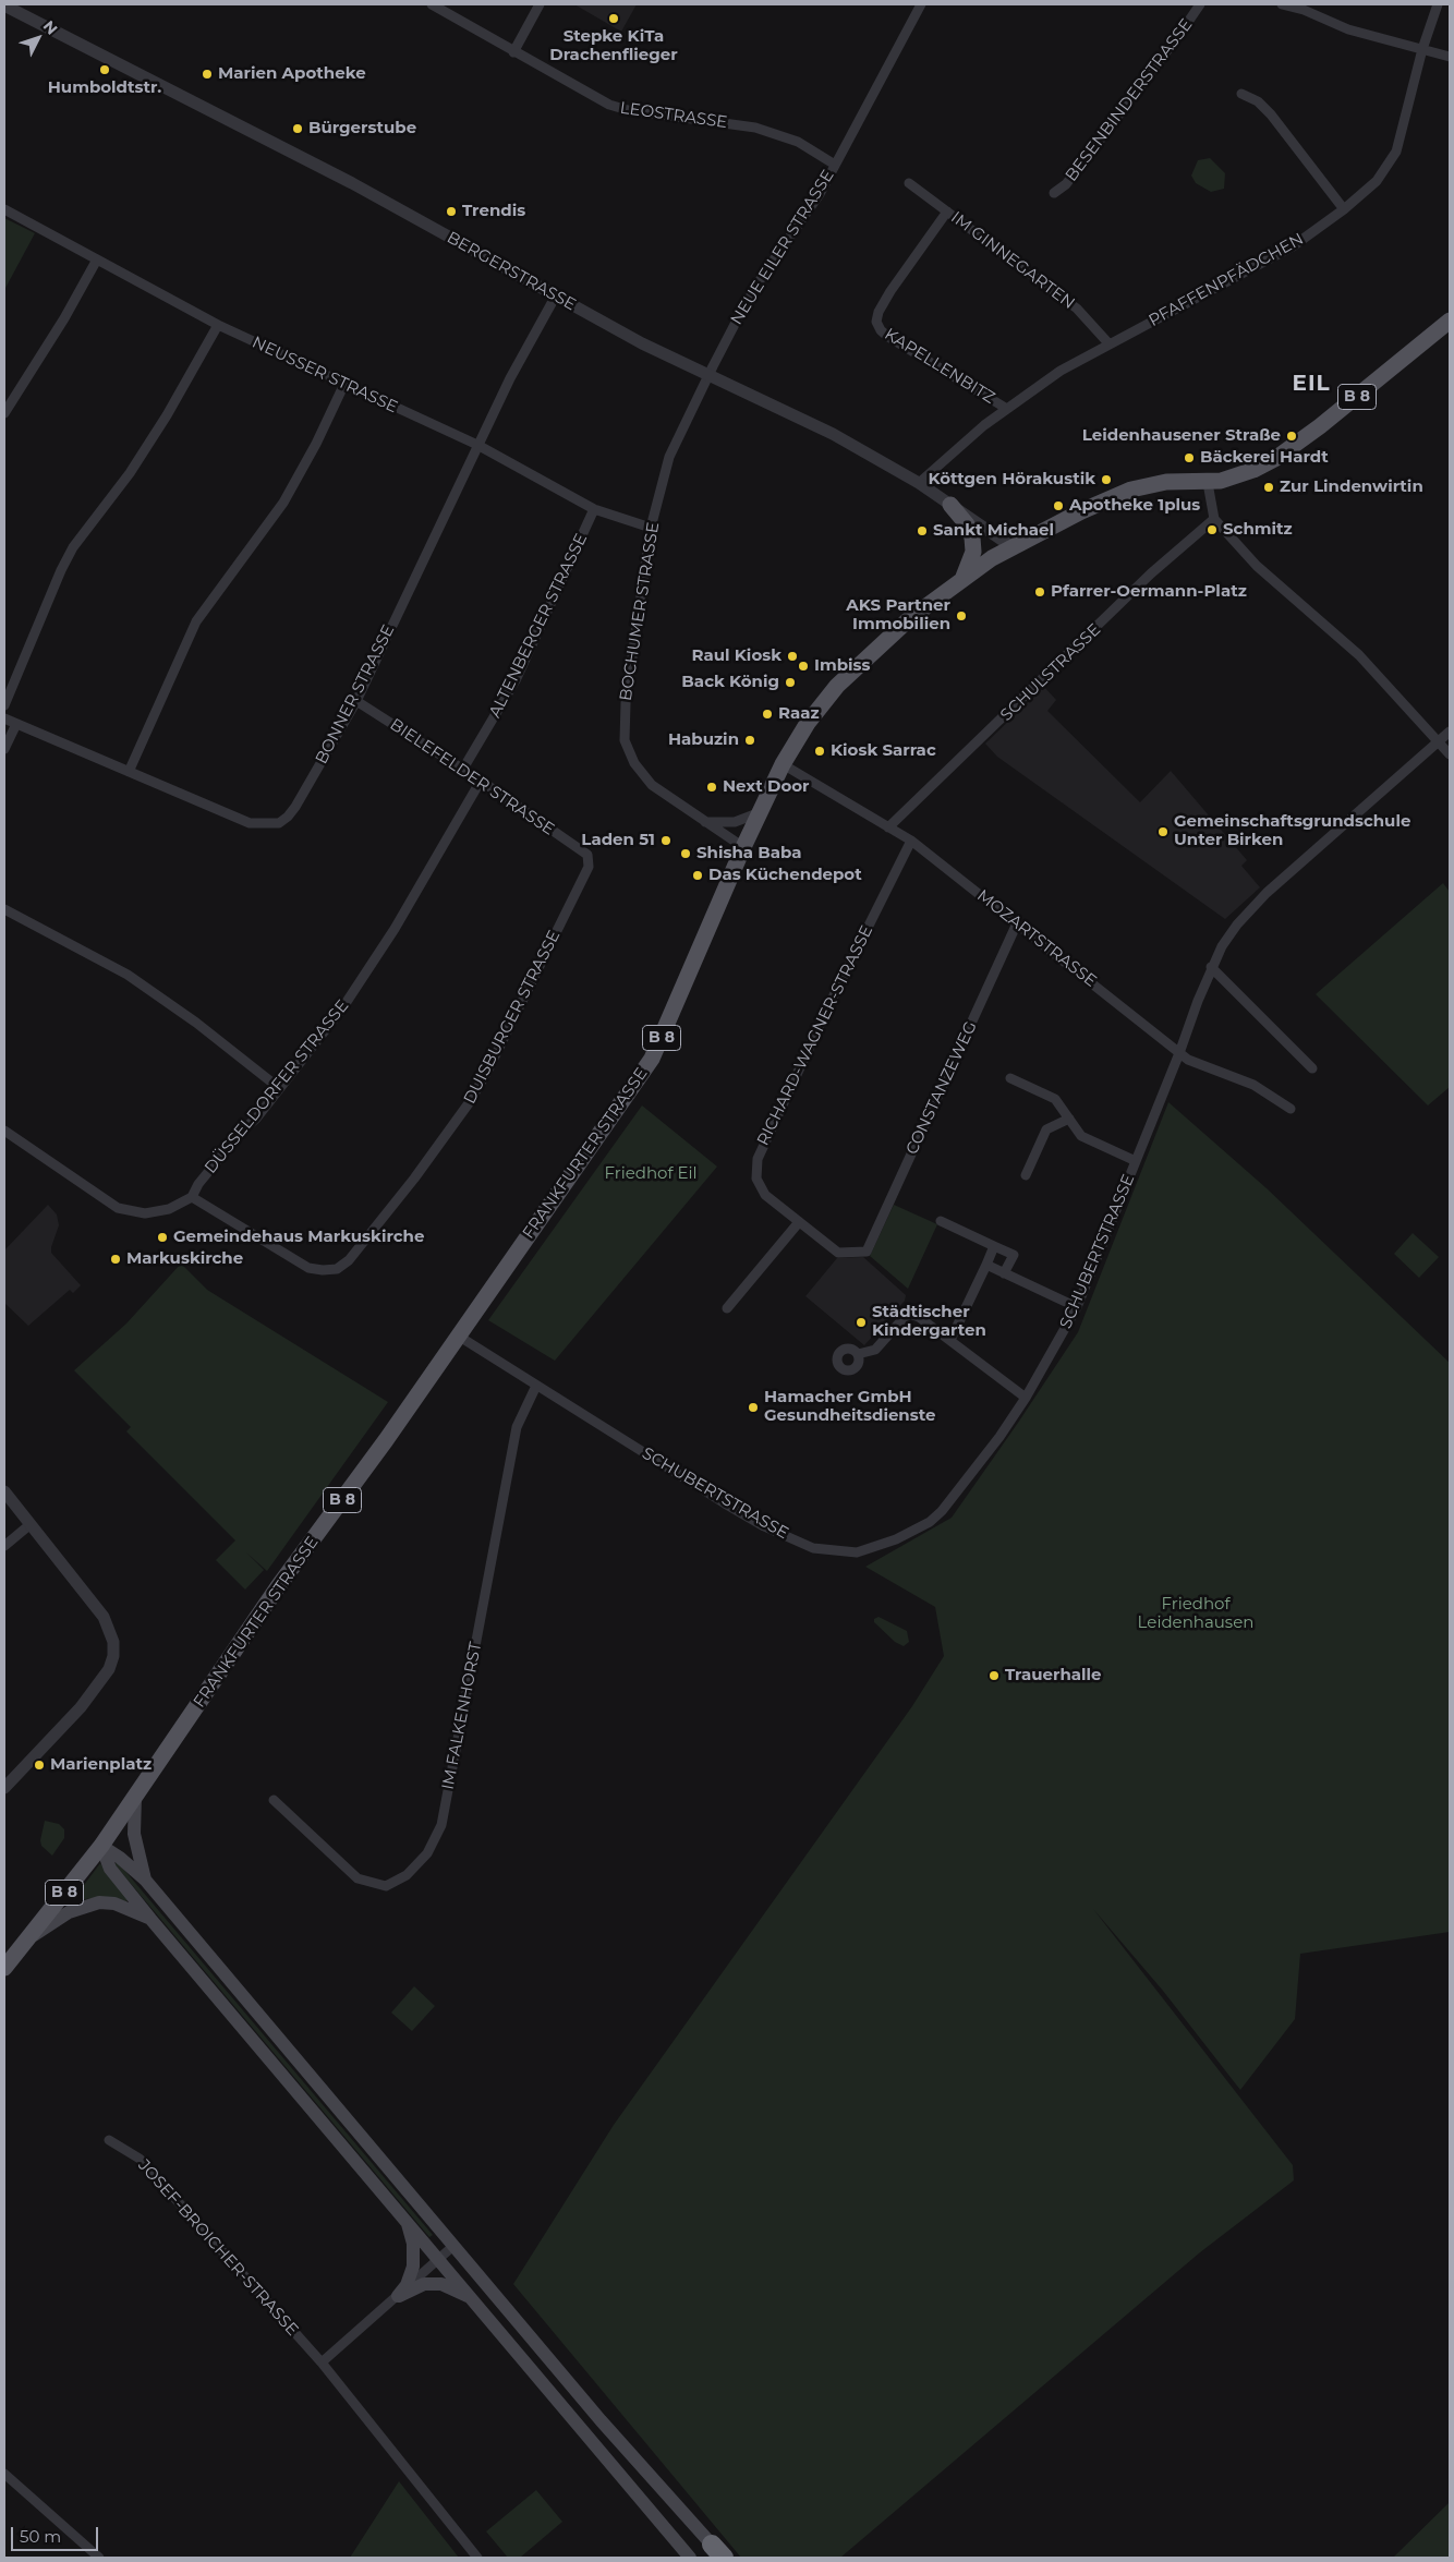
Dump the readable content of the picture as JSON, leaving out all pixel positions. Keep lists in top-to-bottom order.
{
  "streets": {
    "main road": ["B 8", "FRANKFURTER STRASSE"],
    "street": [
      "BESENBINDERSTRASSE",
      "LEOSTRASSE",
      "NEUE EILER STRASSE",
      "IM GINNEGARTEN",
      "BERGERSTRASSE",
      "PFAFFENPFÄDCHEN",
      "KAPELLENBITZ",
      "NEUSSER STRASSE",
      "BOCHUMER STRASSE",
      "ALTENBERGER STRASSE",
      "SCHULSTRASSE",
      "BONNER STRASSE",
      "BIELEFELDER STRASSE",
      "MOZARTSTRASSE",
      "DUISBURGER STRASSE",
      "RICHARD-WAGNER-STRASSE",
      "DÜSSELDORFER STRASSE",
      "CONSTANZEWEG",
      "SCHUBERTSTRASSE",
      "IM FALKENHORST",
      "JOSEF-BROICHER-STRASSE"
    ]
  },
  "crossings": [
    ["LEOSTRASSE", "NEUE EILER STRASSE"],
    ["NEUE EILER STRASSE", "BERGERSTRASSE"],
    ["NEUE EILER STRASSE", "BOCHUMER STRASSE"],
    ["IM GINNEGARTEN", "PFAFFENPFÄDCHEN"],
    ["IM GINNEGARTEN", "KAPELLENBITZ"],
    ["BERGERSTRASSE", "PFAFFENPFÄDCHEN"],
    ["BERGERSTRASSE", "BOCHUMER STRASSE"],
    ["BERGERSTRASSE", "BONNER STRASSE"],
    ["BERGERSTRASSE", "FRANKFURTER STRASSE"],
    ["PFAFFENPFÄDCHEN", "KAPELLENBITZ"],
    ["NEUSSER STRASSE", "BOCHUMER STRASSE"],
    ["NEUSSER STRASSE", "ALTENBERGER STRASSE"],
    ["NEUSSER STRASSE", "BONNER STRASSE"],
    ["BOCHUMER STRASSE", "FRANKFURTER STRASSE"],
    ["ALTENBERGER STRASSE", "BIELEFELDER STRASSE"],
    ["SCHULSTRASSE", "MOZARTSTRASSE"],
    ["BONNER STRASSE", "BIELEFELDER STRASSE"],
    ["BIELEFELDER STRASSE", "DUISBURGER STRASSE"],
    ["BIELEFELDER STRASSE", "DÜSSELDORFER STRASSE"],
    ["MOZARTSTRASSE", "RICHARD-WAGNER-STRASSE"],
    ["MOZARTSTRASSE", "CONSTANZEWEG"],
    ["MOZARTSTRASSE", "FRANKFURTER STRASSE"],
    ["MOZARTSTRASSE", "SCHUBERTSTRASSE"],
    ["DUISBURGER STRASSE", "DÜSSELDORFER STRASSE"],
    ["RICHARD-WAGNER-STRASSE", "CONSTANZEWEG"],
    ["FRANKFURTER STRASSE", "SCHUBERTSTRASSE"],
    ["SCHUBERTSTRASSE", "IM FALKENHORST"]
  ],
  "districts": ["EIL"],
  "parks": ["Friedhof Eil", "Friedhof Leidenhausen"],
  "places": [
    "Stepke KiTa Drachenflieger",
    "Humboldtstr.",
    "Marien Apotheke",
    "Bürgerstube",
    "Trendis",
    "Leidenhausener Straße",
    "Bäckerei Hardt",
    "Köttgen Hörakustik",
    "Zur Lindenwirtin",
    "Apotheke 1plus",
    "Schmitz",
    "Sankt Michael",
    "Pfarrer-Oermann-Platz",
    "AKS Partner Immobilien",
    "Raul Kiosk",
    "Imbiss",
    "Back König",
    "Raaz",
    "Habuzin",
    "Kiosk Sarrac",
    "Next Door",
    "Gemeinschaftsgrundschule Unter Birken",
    "Laden 51",
    "Shisha Baba",
    "Das Küchendepot",
    "Gemeindehaus Markuskirche",
    "Markuskirche",
    "Städtischer Kindergarten",
    "Hamacher GmbH Gesundheitsdienste",
    "Trauerhalle",
    "Marienplatz"
  ],
  "scale_bar": "50 m",
  "north": "top right"
}
